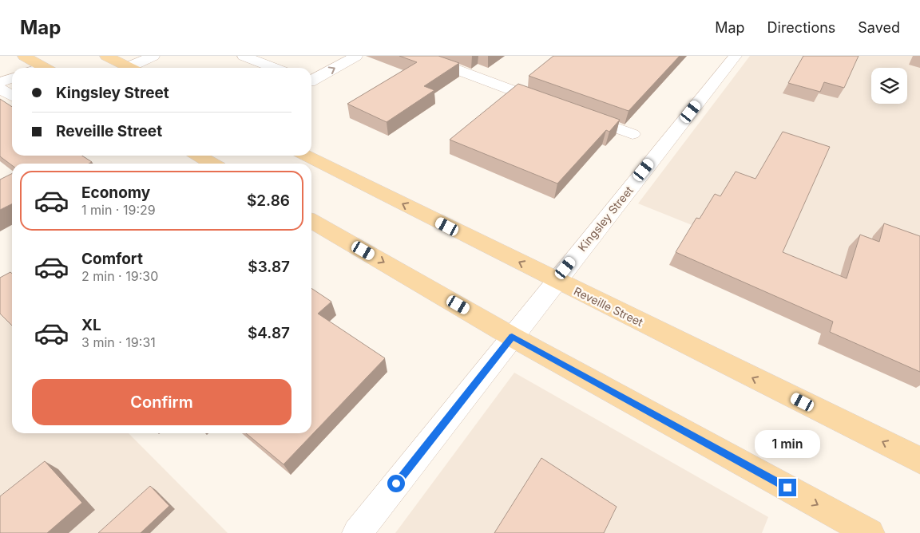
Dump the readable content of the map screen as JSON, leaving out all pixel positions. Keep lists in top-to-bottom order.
{
  "streets": {
    "main road": ["Reveille Street"],
    "street": ["Kingsley Street"]
  },
  "crossings": [
    ["Kingsley Street", "Reveille Street"]
  ],
  "page": {
    "header": "Map",
    "nav": ["Map", "Directions", "Saved"],
    "banner": ["Kingsley Street", "Reveille Street"],
    "list": [
      {
        "name": "Economy",
        "note": "1 min · 19:29",
        "value": "$2.86"
      },
      {
        "name": "Comfort",
        "note": "2 min · 19:30",
        "value": "$3.87"
      },
      {
        "name": "XL",
        "note": "3 min · 19:31",
        "value": "$4.87"
      }
    ],
    "buttons": "Confirm",
    "bubble": "1 min"
  }
}
